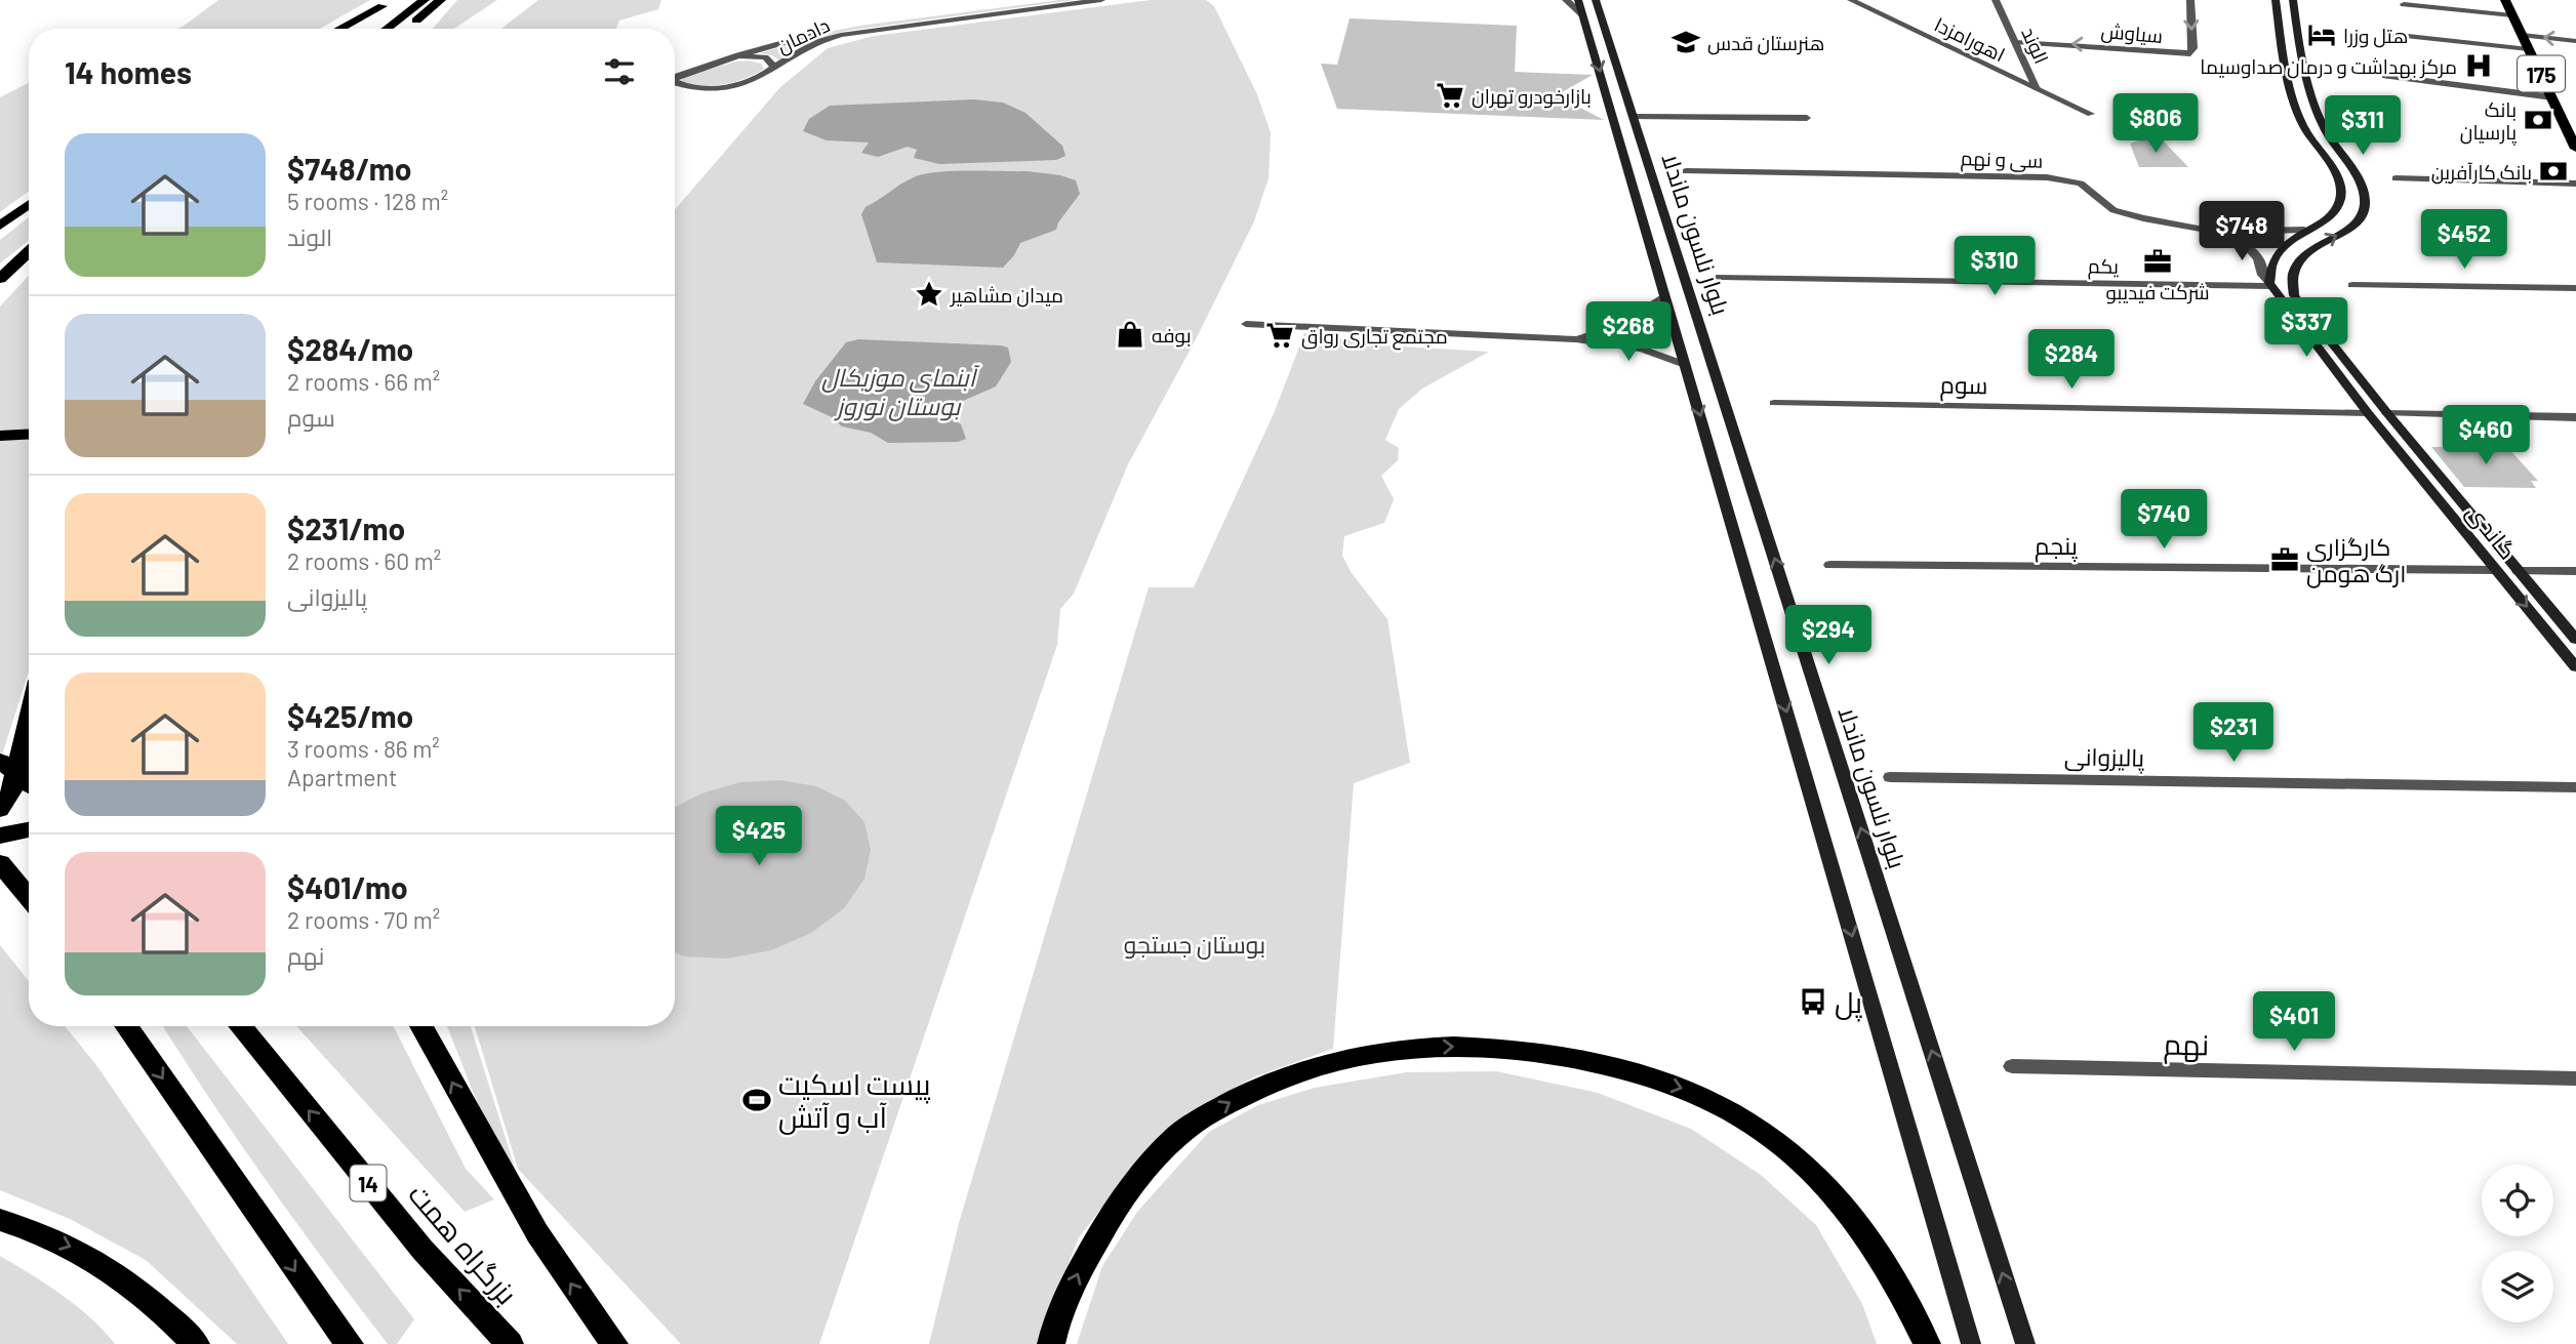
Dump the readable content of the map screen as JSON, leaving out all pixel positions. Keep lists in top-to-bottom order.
{
  "streets": {
    "highway": ["14", "بزرگراه همت"],
    "main road": ["175", "بلوار نلسون ماندلا", "گاندی"],
    "street": [
      "سیاوش",
      "دادمان",
      "اهورامزدا",
      "الوند",
      "سی و نهم",
      "یکم",
      "سوم",
      "پنجم",
      "پالیزوانی",
      "نهم"
    ]
  },
  "crossings": [
    ["سیاوش", "الوند"],
    ["اهورامزدا", "الوند"],
    ["یکم", "گاندی"],
    ["سوم", "گاندی"],
    ["گاندی", "پنجم"]
  ],
  "water": ["آبنمای موزیکال بوستان نوروز"],
  "parks": ["بوستان جستجو"],
  "places": {
    "hotel": ["هتل وزرا"],
    "school or university": ["هنرستان قدس"],
    "hospital": ["مرکز بهداشت و درمان صداوسیما"],
    "supermarket": ["بازارخودرو تهران", "مجتمع تجاری رواق"],
    "bank": ["بانک پارسیان", "بانک کارآفرین"],
    "office": ["شرکت فیدیبو", "کارگزاری ارگ هومن"],
    "place": ["میدان مشاهیر"],
    "shop": ["بوفه"],
    "bus stop": ["پل"],
    "sports": ["پیست اسکیت آب و آتش"]
  },
  "page": {
    "heading": "14 homes",
    "price": [
      "$806",
      "$311",
      "$748",
      "$452",
      "$310",
      "$337",
      "$268",
      "$284",
      "$460",
      "$740",
      "$294",
      "$231",
      "$425",
      "$401"
    ],
    "list": [
      {
        "name": "$748/mo",
        "note": "5 rooms · 128 m² · الوند"
      },
      {
        "name": "$284/mo",
        "note": "2 rooms · 66 m² · سوم"
      },
      {
        "name": "$231/mo",
        "note": "2 rooms · 60 m² · پالیزوانی"
      },
      {
        "name": "$425/mo",
        "note": "3 rooms · 86 m² · Apartment"
      },
      {
        "name": "$401/mo",
        "note": "2 rooms · 70 m² · نهم"
      }
    ]
  }
}
